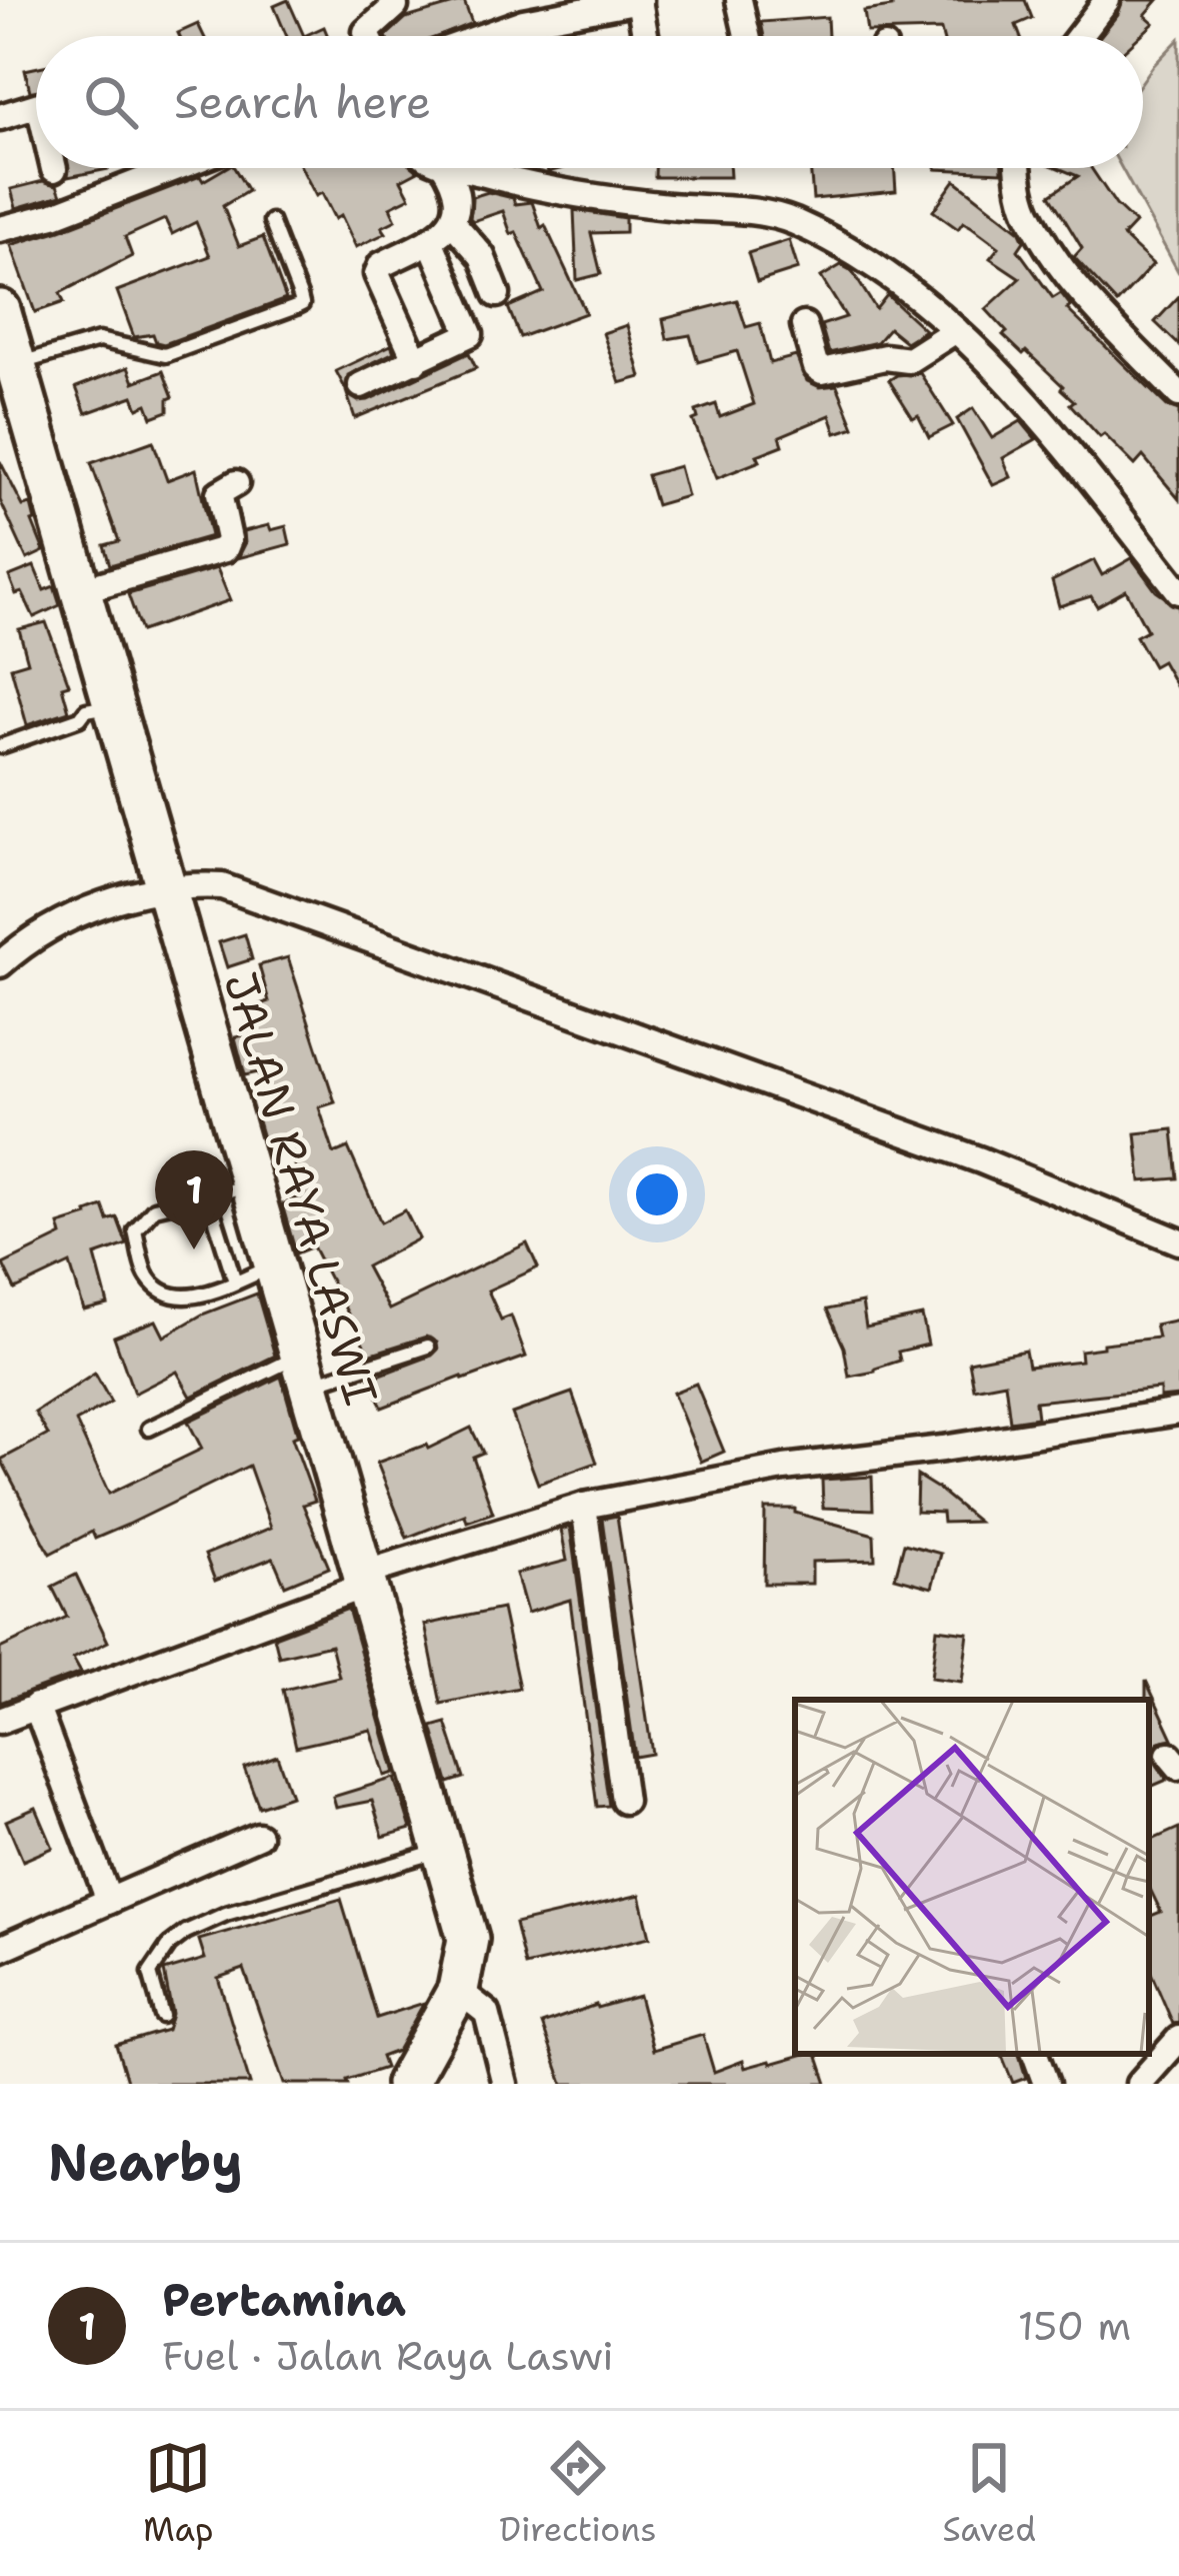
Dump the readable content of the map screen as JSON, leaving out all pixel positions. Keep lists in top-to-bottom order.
{
  "streets": {
    "main road": ["JALAN RAYA LASWI"]
  },
  "page": {
    "search": "Search here",
    "pins": "1",
    "heading": "Nearby",
    "list": [
      {
        "mark": "1",
        "name": "Pertamina",
        "note": "Fuel · Jalan Raya Laswi",
        "value": "150 m"
      }
    ],
    "nav": ["Map", "Directions", "Saved"]
  }
}
